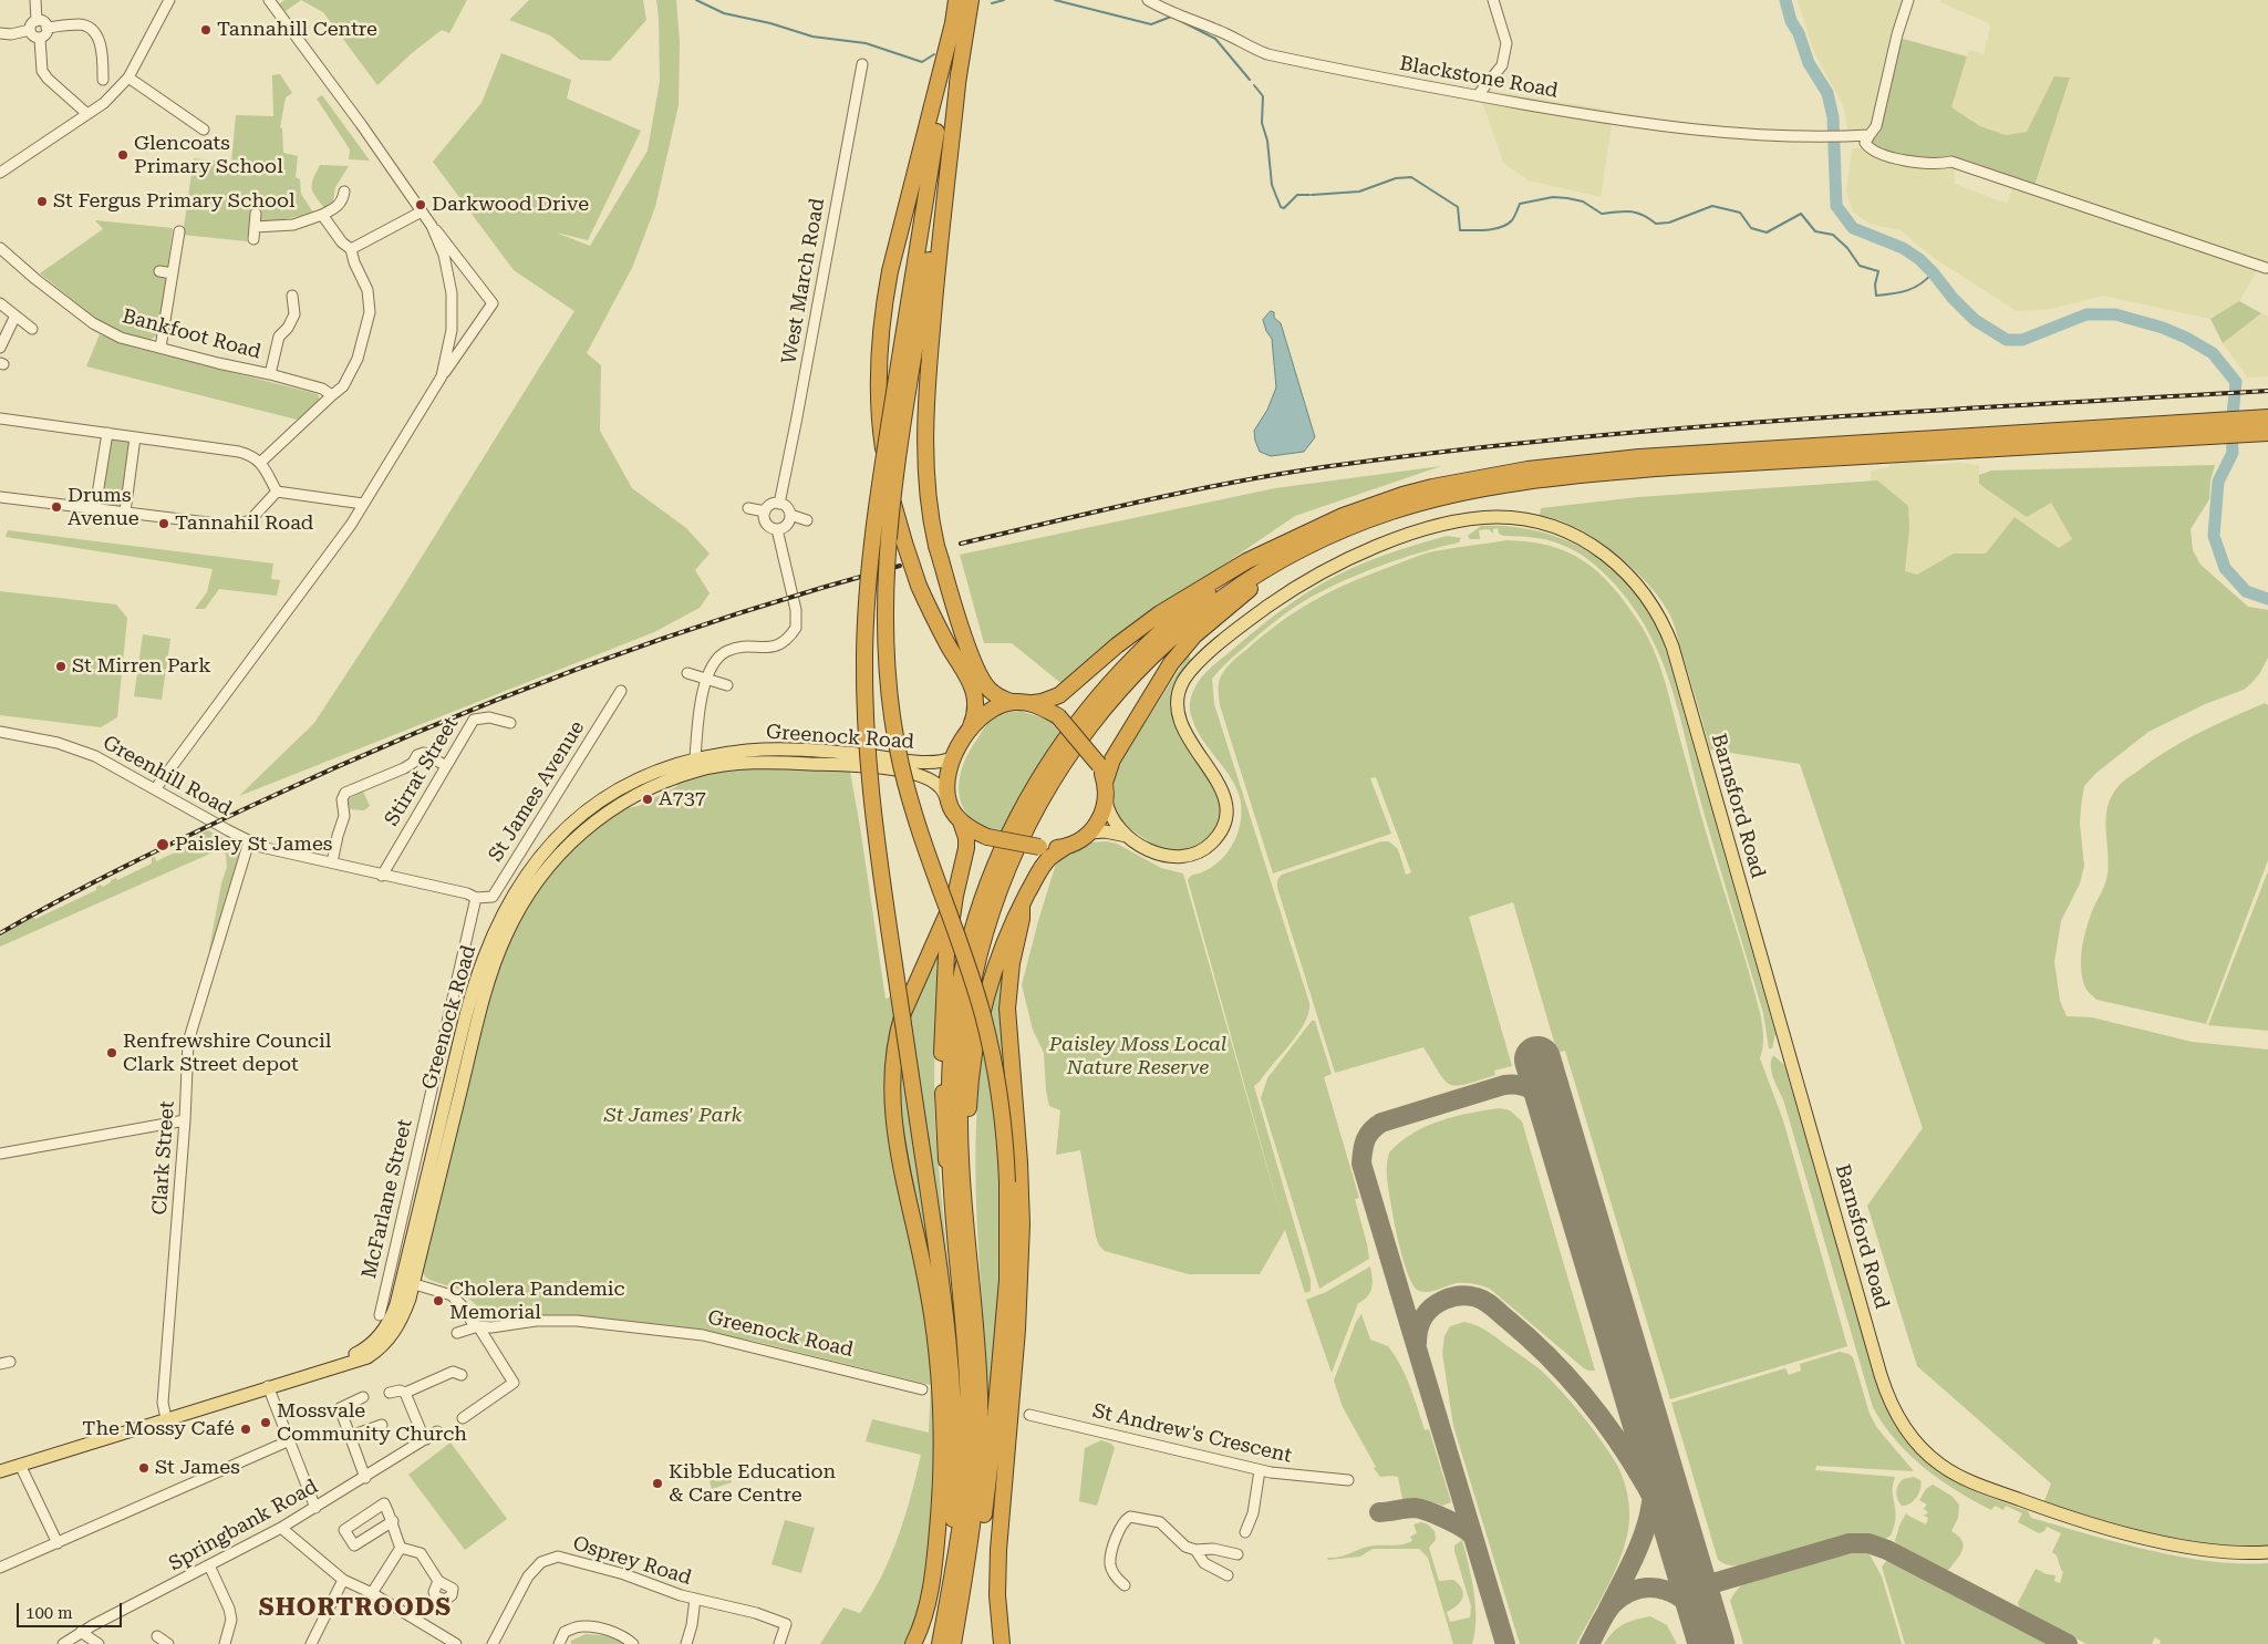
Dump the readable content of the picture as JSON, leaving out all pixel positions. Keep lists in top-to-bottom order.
{
  "streets": {
    "main road": ["Greenock Road", "Barnsford Road"],
    "street": [
      "Blackstone Road",
      "West March Road",
      "Bankfoot Road",
      "Stirrat Street",
      "Greenhill Road",
      "St James Avenue",
      "Clark Street",
      "McFarlane Street",
      "St Andrew's Crescent",
      "Springbank Road",
      "Osprey Road"
    ]
  },
  "crossings": [
    ["Greenock Road", "Barnsford Road"],
    ["Greenock Road", "Clark Street"],
    ["Stirrat Street", "Greenhill Road"],
    ["Greenhill Road", "St James Avenue"],
    ["Greenhill Road", "Clark Street"],
    ["Greenhill Road", "McFarlane Street"],
    ["St James Avenue", "McFarlane Street"]
  ],
  "districts": ["SHORTROODS"],
  "parks": ["Paisley Moss Local Nature Reserve", "St James' Park"],
  "places": [
    "Tannahill Centre",
    "Glencoats Primary School",
    "St Fergus Primary School",
    "Darkwood Drive",
    "Drums Avenue",
    "Tannahil Road",
    "St Mirren Park",
    "A737",
    "Paisley St James",
    "Renfrewshire Council Clark Street depot",
    "Cholera Pandemic Memorial",
    "Mossvale Community Church",
    "The Mossy Café",
    "St James",
    "Kibble Education & Care Centre"
  ],
  "scale_bar": "100 m"
}
